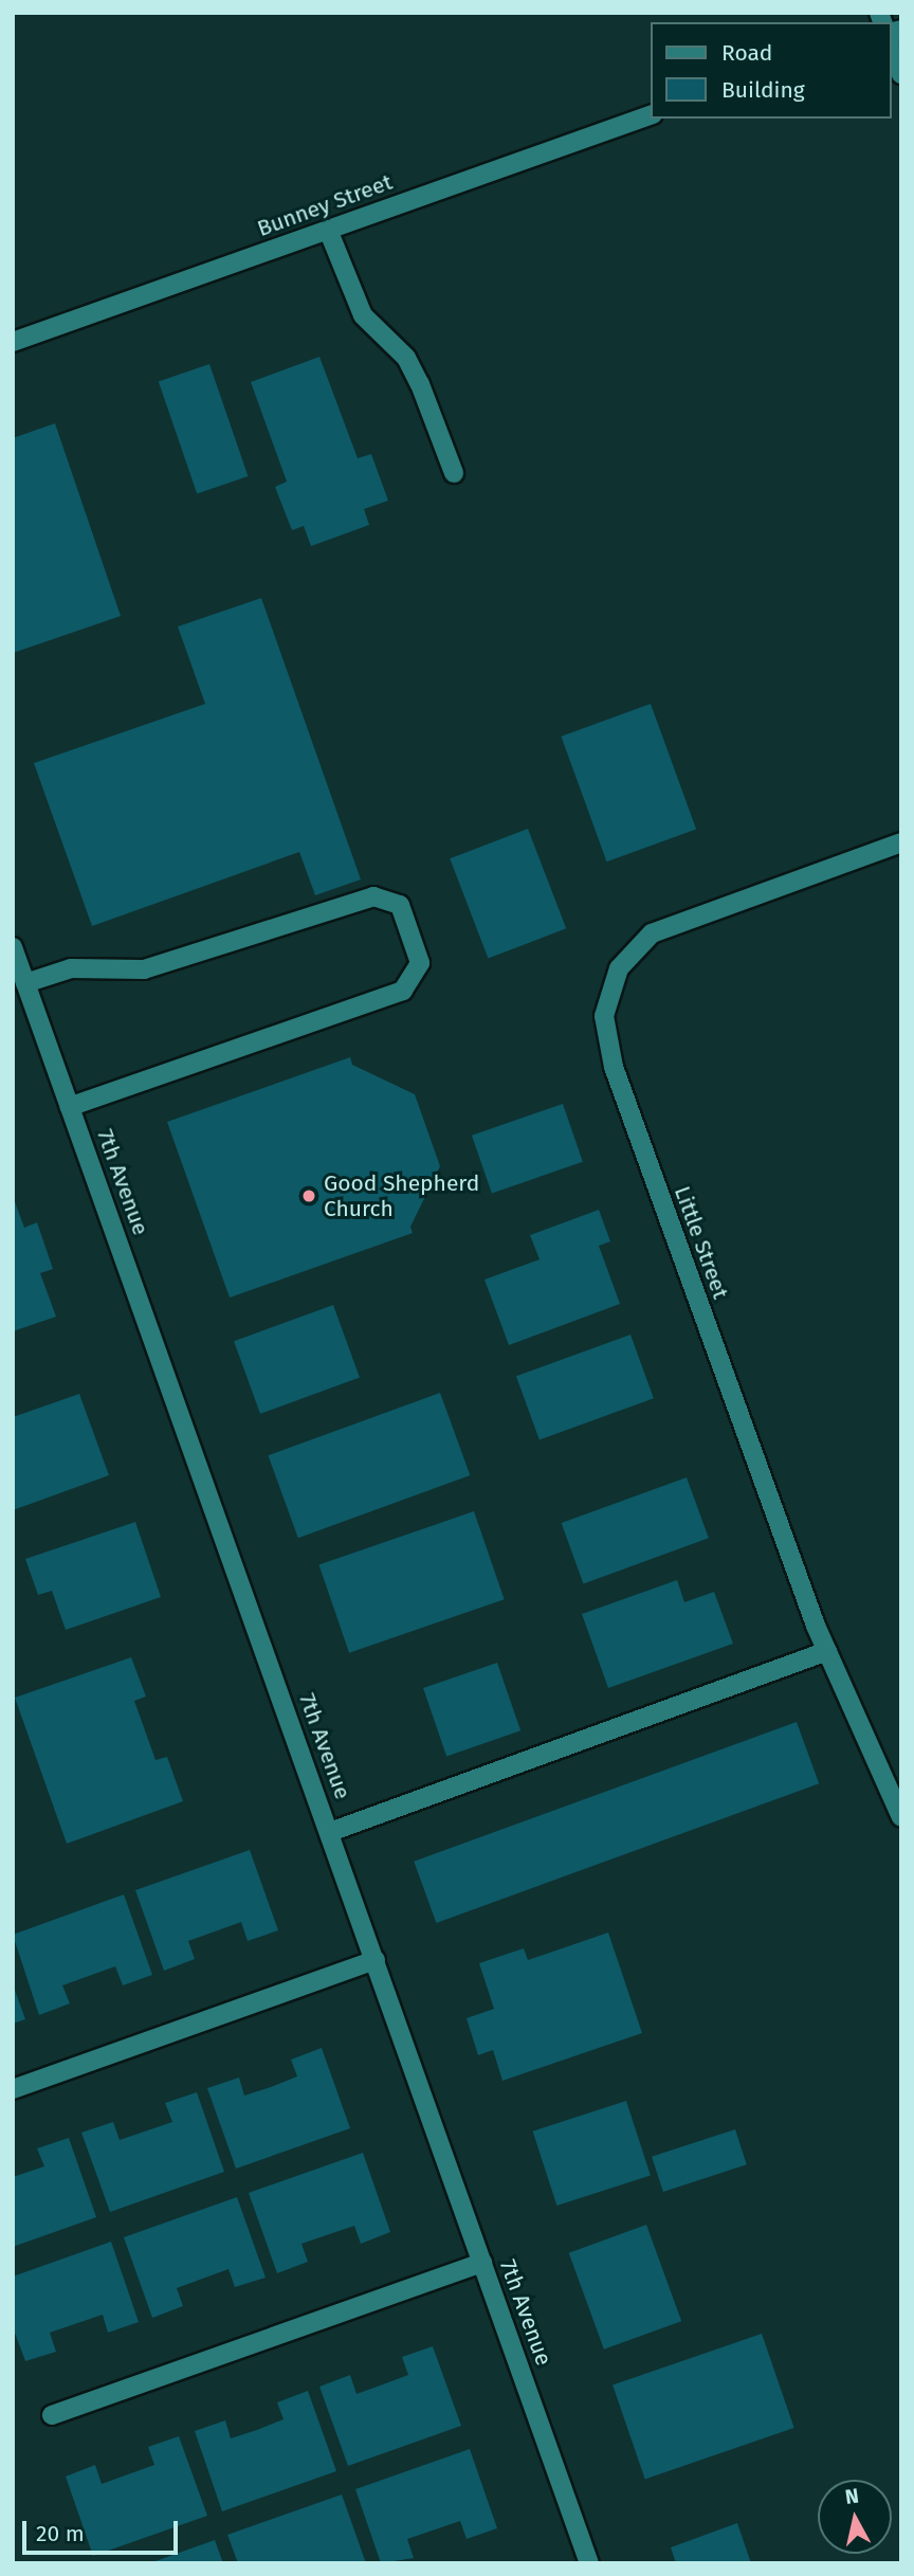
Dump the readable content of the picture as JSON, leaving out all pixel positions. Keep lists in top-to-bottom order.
{
  "streets": {
    "street": ["Bunney Street", "7th Avenue", "Little Street"]
  },
  "places": ["Good Shepherd Church"],
  "legend": ["Road", "Building"],
  "scale_bar": "20 m",
  "north": "top"
}
